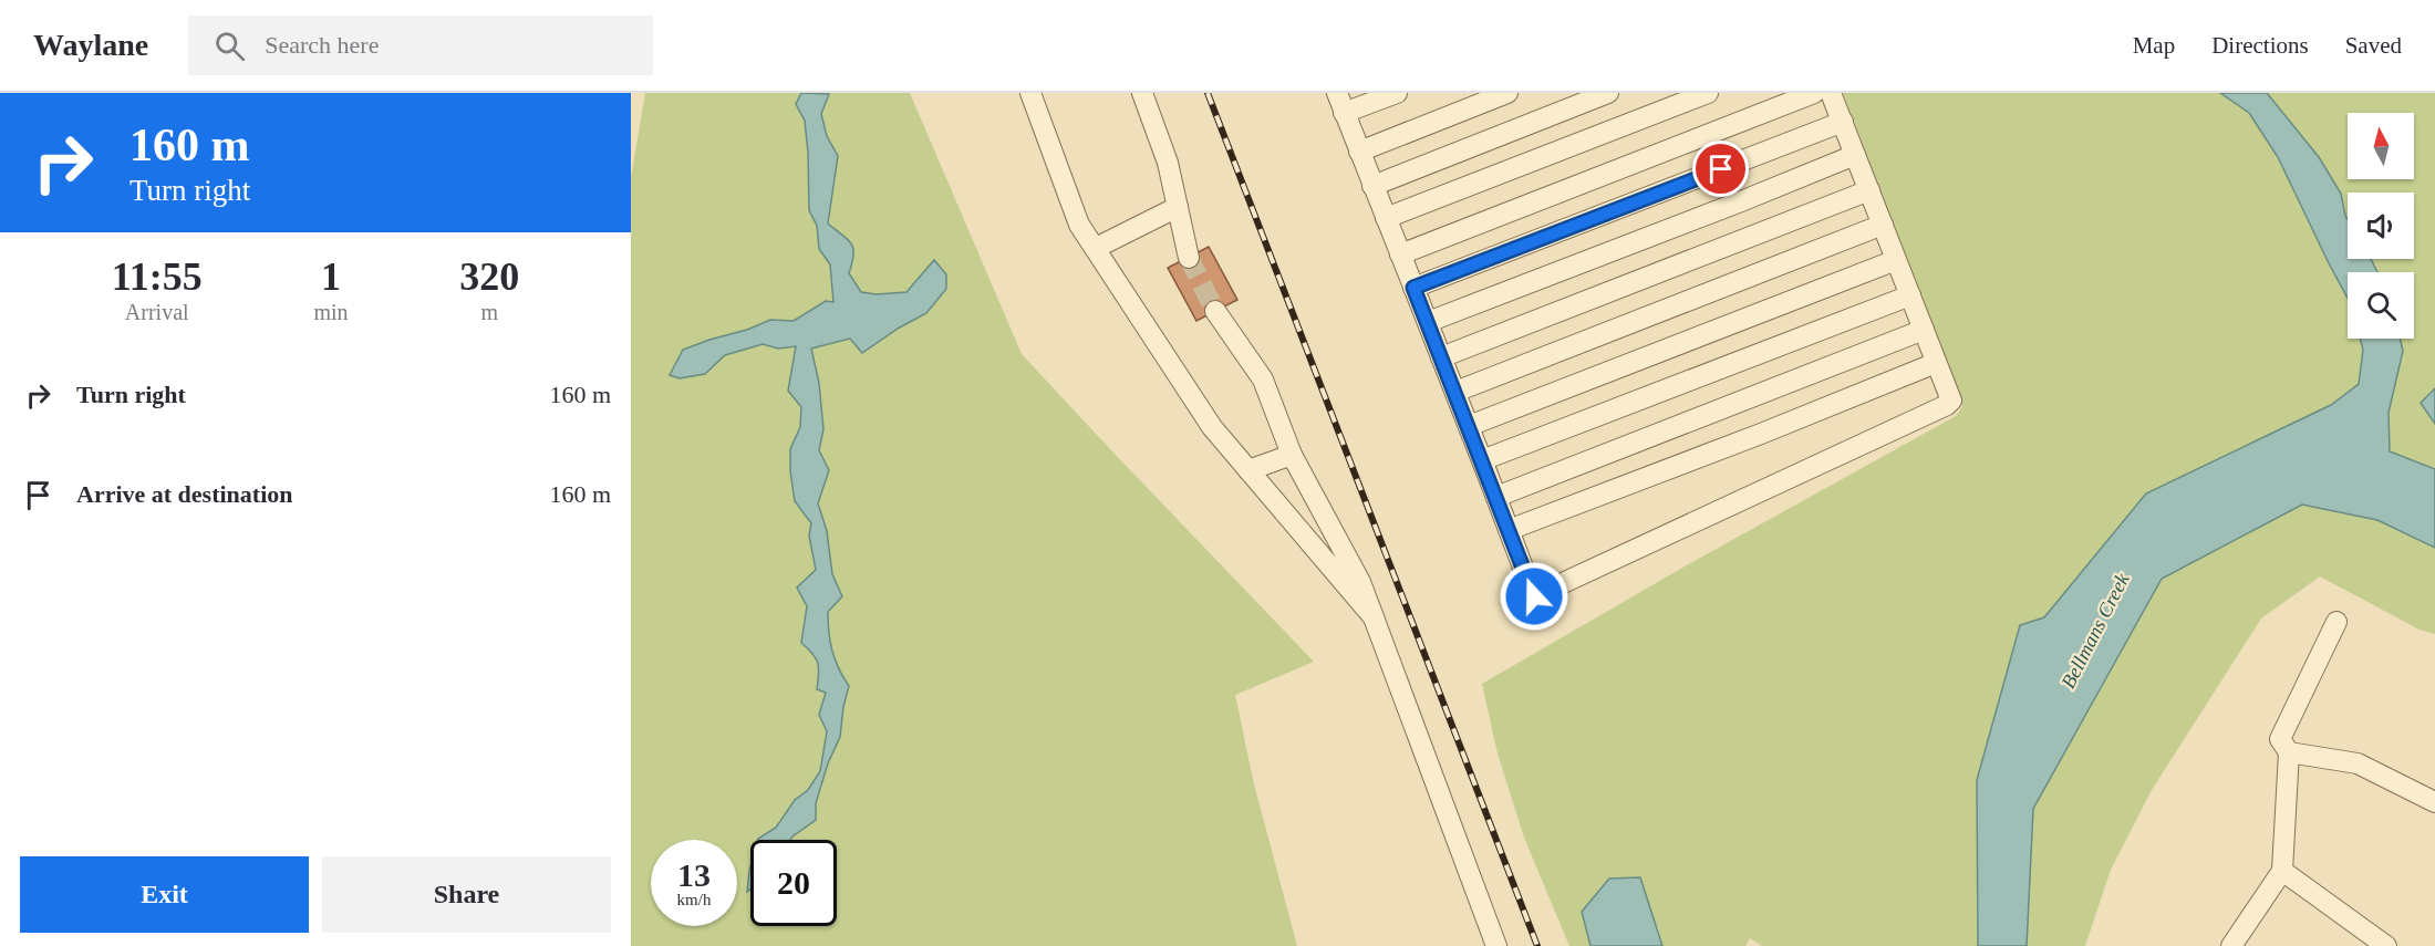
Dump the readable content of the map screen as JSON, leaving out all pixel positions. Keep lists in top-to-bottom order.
{
  "water": ["Bellmans Creek"],
  "north": "top",
  "page": {
    "header": "Waylane",
    "search": "Search here",
    "nav": ["Map", "Directions", "Saved"],
    "turn": ["160 m", "Turn right"],
    "eta": [
      "11:55",
      "Arrival",
      "1",
      "min",
      "320",
      "m"
    ],
    "list": [
      {
        "name": "Turn right",
        "value": "160 m"
      },
      {
        "name": "Arrive at destination",
        "value": "160 m"
      }
    ],
    "speed": "13 km/h",
    "limit": "20",
    "buttons": ["Exit", "Share"]
  }
}
